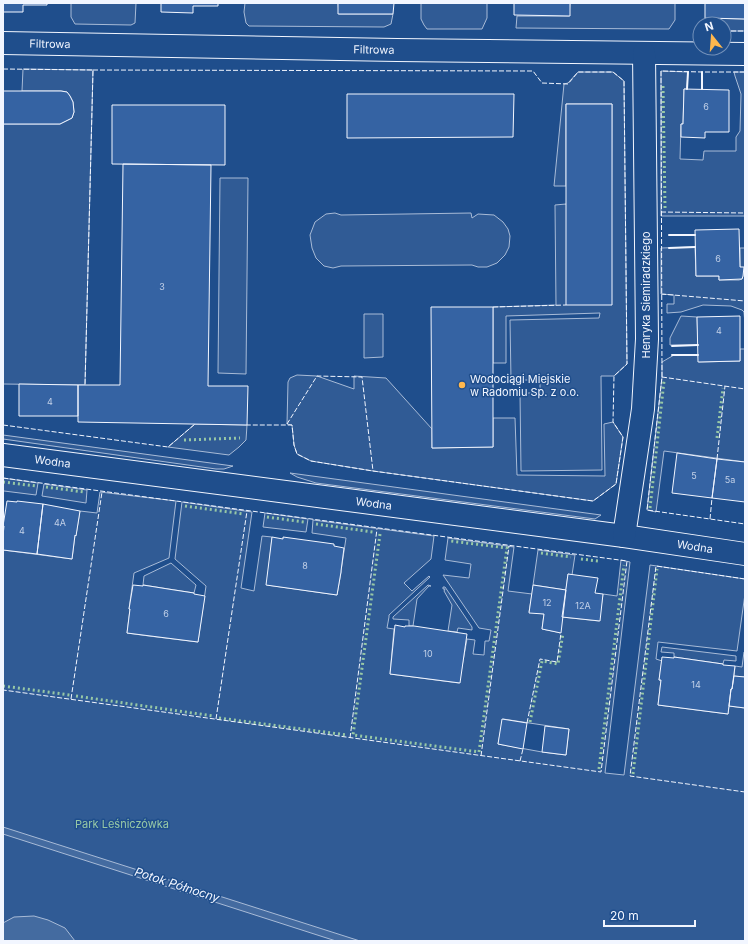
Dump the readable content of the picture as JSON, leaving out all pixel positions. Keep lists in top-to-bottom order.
{
  "streets": {
    "street": ["Filtrowa", "Henryka Siemiradzkiego", "Wodna"]
  },
  "crossings": [
    ["Filtrowa", "Henryka Siemiradzkiego"],
    ["Henryka Siemiradzkiego", "Wodna"]
  ],
  "water": ["Potok Północny"],
  "parks": ["Park Leśniczówka"],
  "places": ["Wodociągi Miejskie w Radomiu Sp. z o.o."],
  "house_numbers": [
    "6",
    "6",
    "3",
    "4",
    "4",
    "5",
    "5a",
    "4A",
    "4",
    "8",
    "12",
    "12A",
    "6",
    "10",
    "14"
  ],
  "scale_bar": "20 m",
  "north": "top"
}
